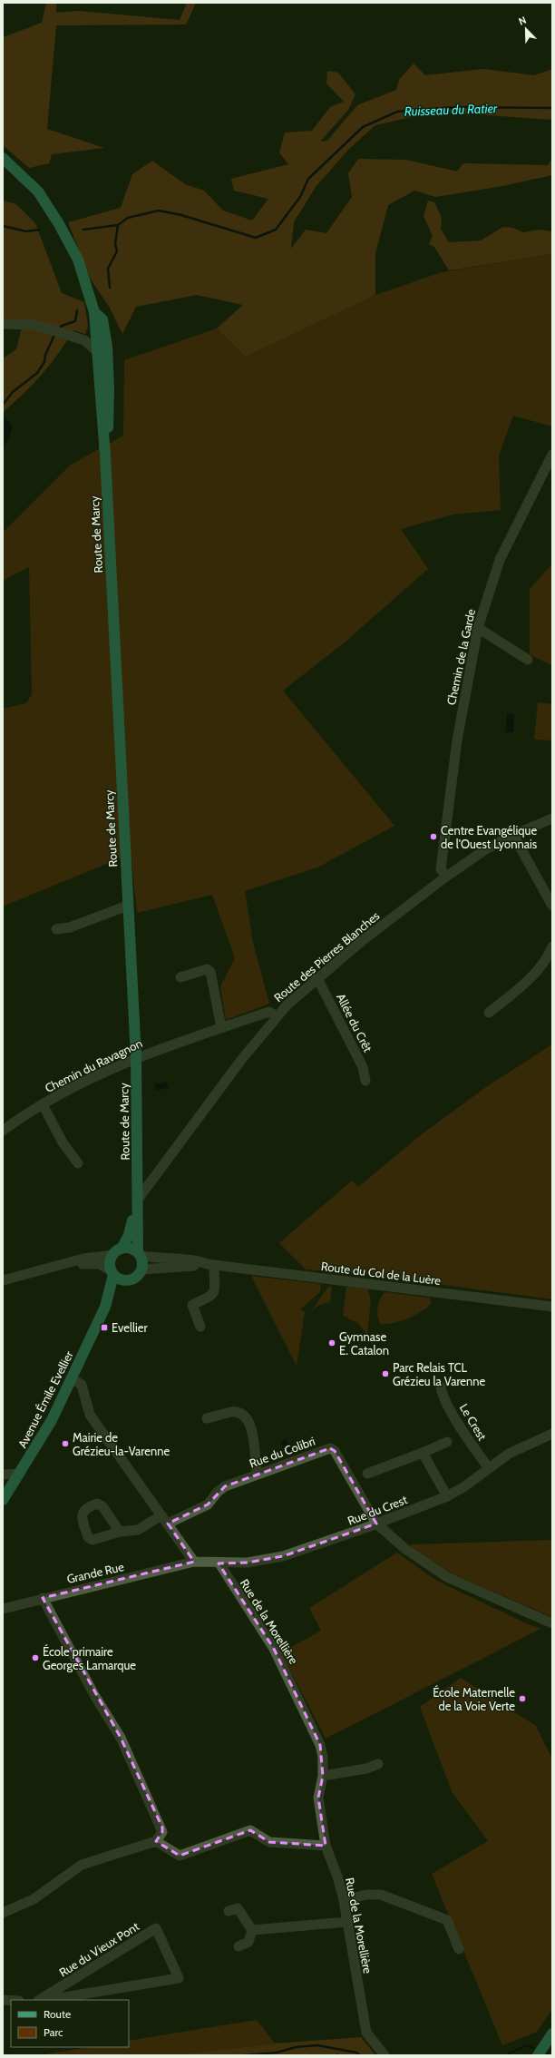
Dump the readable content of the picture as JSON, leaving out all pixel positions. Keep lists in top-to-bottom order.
{
  "streets": {
    "main road": ["Route de Marcy", "Avenue Émile Evellier"],
    "street": [
      "Chemin de la Garde",
      "Route des Pierres Blanches",
      "Allée du Crêt",
      "Chemin du Ravagnon",
      "Route du Col de la Luère",
      "Le Crest",
      "Rue du Colibri",
      "Rue du Crest",
      "Grande Rue",
      "Rue de la Morellière",
      "Rue du Vieux Pont"
    ]
  },
  "crossings": [
    ["Route de Marcy", "Route des Pierres Blanches"],
    ["Route de Marcy", "Chemin du Ravagnon"],
    ["Route de Marcy", "Route du Col de la Luère"],
    ["Route de Marcy", "Avenue Émile Evellier"],
    ["Chemin de la Garde", "Route des Pierres Blanches"],
    ["Route des Pierres Blanches", "Allée du Crêt"],
    ["Route des Pierres Blanches", "Chemin du Ravagnon"],
    ["Route du Col de la Luère", "Avenue Émile Evellier"],
    ["Le Crest", "Rue du Crest"],
    ["Rue du Colibri", "Rue du Crest"],
    ["Rue du Crest", "Grande Rue"],
    ["Rue du Crest", "Rue de la Morellière"]
  ],
  "water": ["Ruisseau du Ratier"],
  "places": {
    "other": [
      "Centre Evangélique de l'Ouest Lyonnais",
      "Gymnase E. Catalon",
      "Parc Relais TCL Grézieu la Varenne",
      "Mairie de Grézieu-la-Varenne",
      "École primaire Georges Lamarque",
      "École Maternelle de la Voie Verte"
    ],
    "transit": ["Evellier"]
  },
  "legend": ["Route", "Parc"],
  "north": "top left"
}
